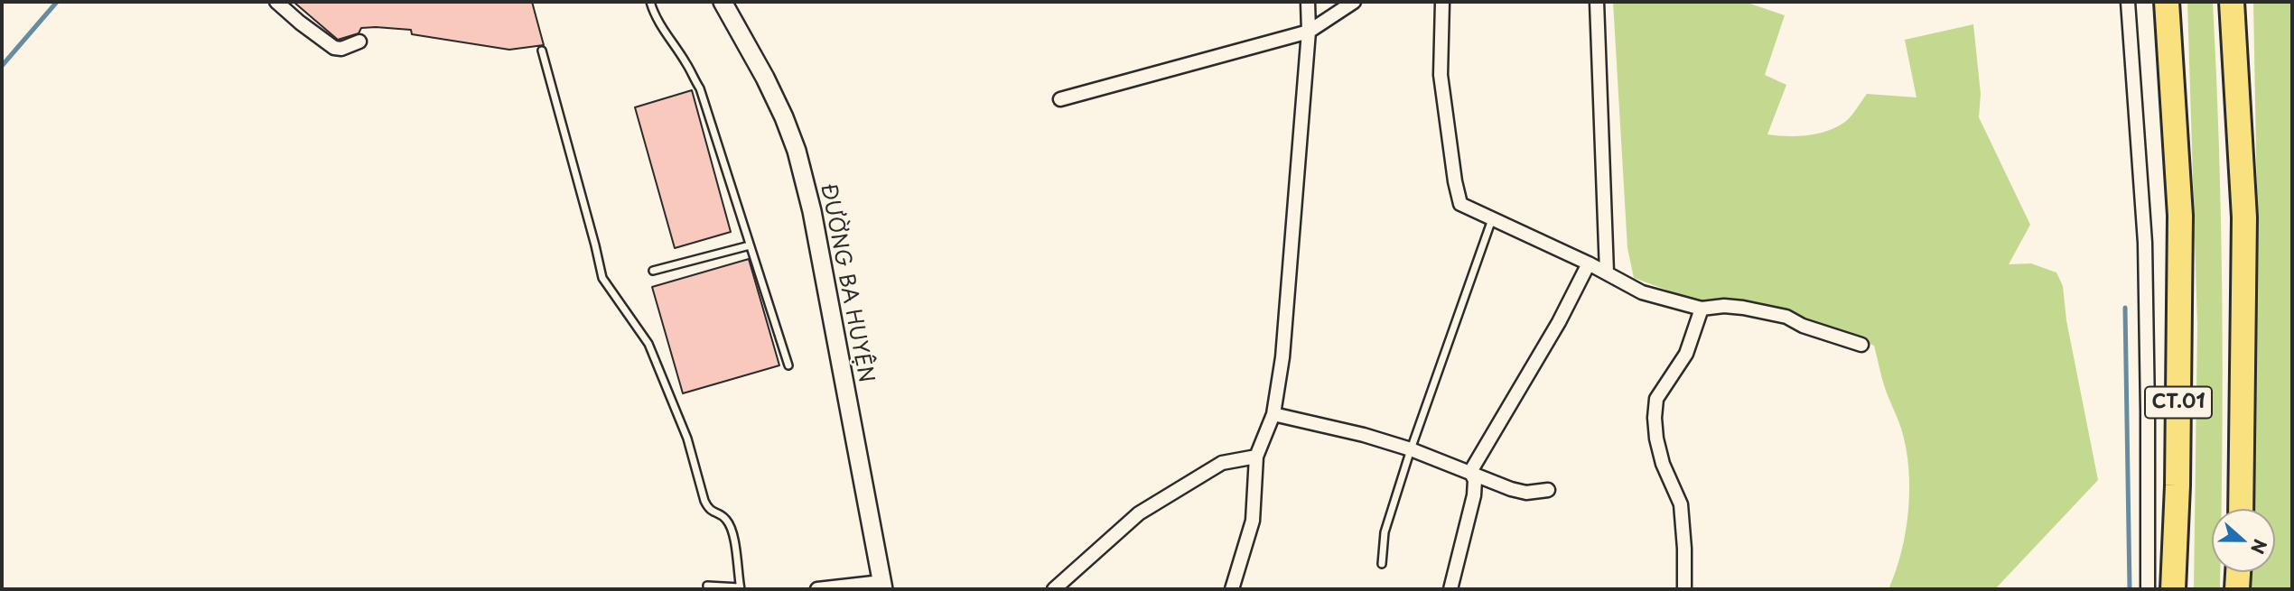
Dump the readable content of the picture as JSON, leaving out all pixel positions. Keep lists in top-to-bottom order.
{
  "streets": {
    "highway": ["CT.01"],
    "street": ["ĐƯỜNG BA HUYỆN"]
  },
  "north": "right"
}
